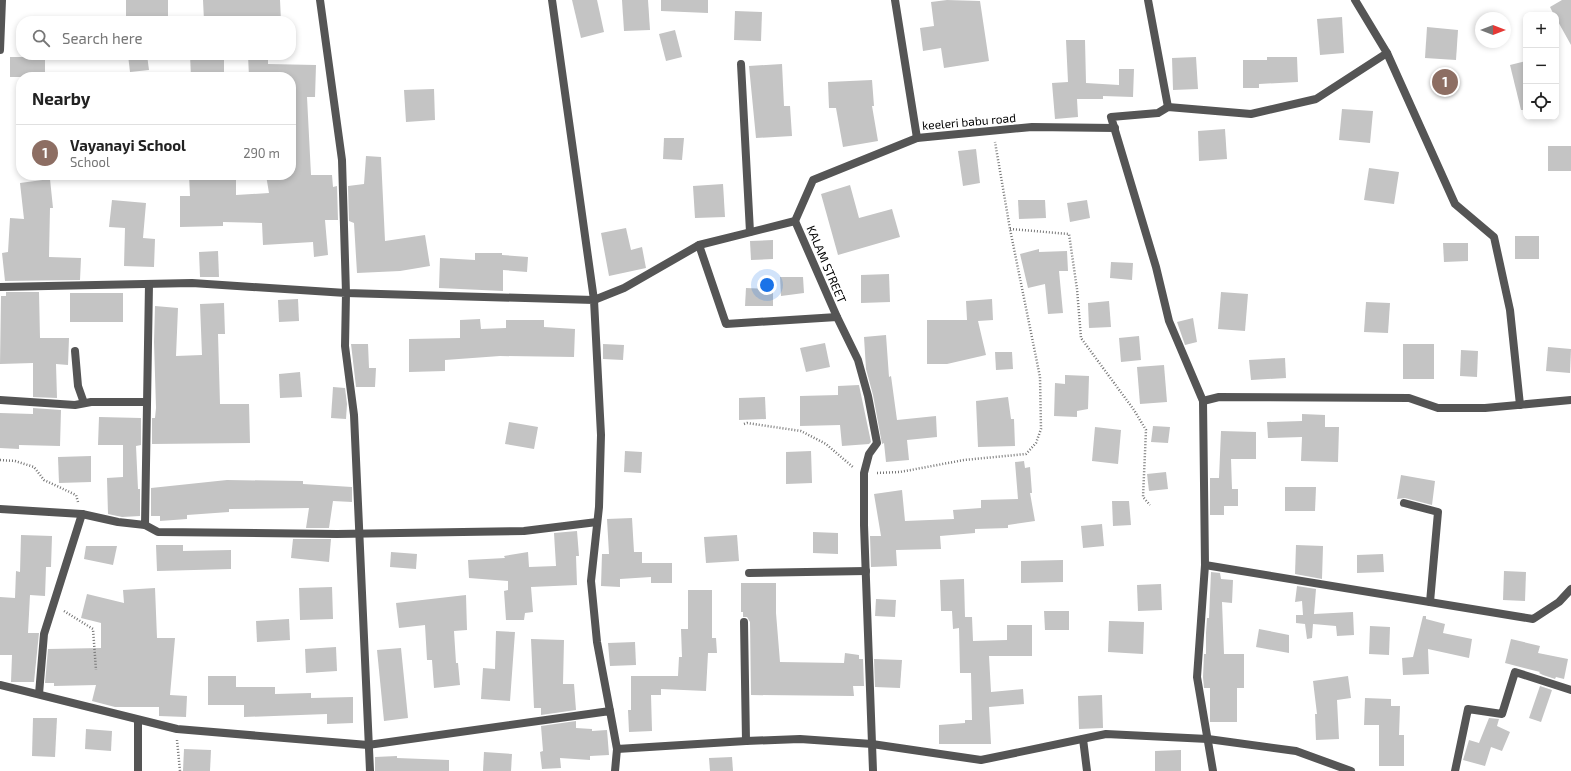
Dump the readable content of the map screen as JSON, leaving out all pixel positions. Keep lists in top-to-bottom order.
{
  "streets": {
    "street": ["keeleri babu road", "KALAM STREET"]
  },
  "north": "right",
  "page": {
    "map_buttons": ["+", "−"],
    "search": "Search here",
    "pins": "1",
    "heading": "Nearby",
    "list": [
      {
        "mark": "1",
        "name": "Vayanayi School",
        "note": "School",
        "value": "290 m"
      }
    ]
  }
}
